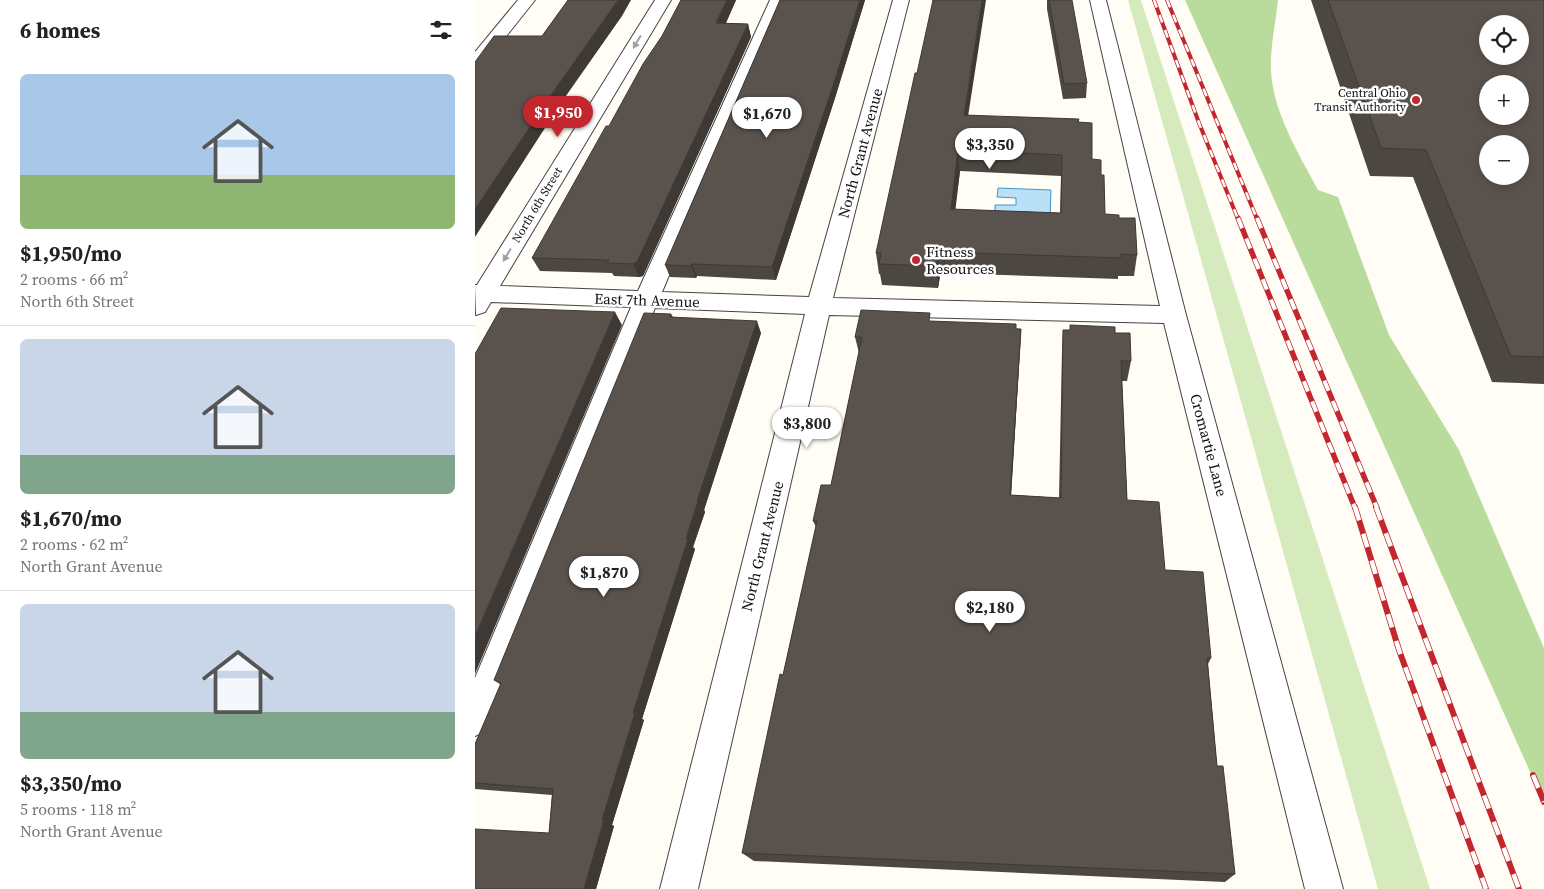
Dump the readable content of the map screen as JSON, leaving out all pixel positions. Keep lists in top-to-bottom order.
{
  "streets": {
    "street": [
      "North Grant Avenue",
      "North 6th Street",
      "East 7th Avenue",
      "Cromartie Lane"
    ]
  },
  "crossings": [
    ["North Grant Avenue", "East 7th Avenue"],
    ["North 6th Street", "East 7th Avenue"],
    ["East 7th Avenue", "Cromartie Lane"]
  ],
  "places": ["Central Ohio Transit Authority", "Fitness Resources"],
  "page": {
    "heading": "6 homes",
    "map_buttons": ["+", "−"],
    "list": [
      {
        "name": "$1,950/mo",
        "note": "2 rooms · 66 m² · North 6th Street"
      },
      {
        "name": "$1,670/mo",
        "note": "2 rooms · 62 m² · North Grant Avenue"
      },
      {
        "name": "$3,350/mo",
        "note": "5 rooms · 118 m² · North Grant Avenue"
      }
    ],
    "price": [
      "$1,950",
      "$1,670",
      "$3,350",
      "$3,800",
      "$1,870",
      "$2,180"
    ]
  }
}
